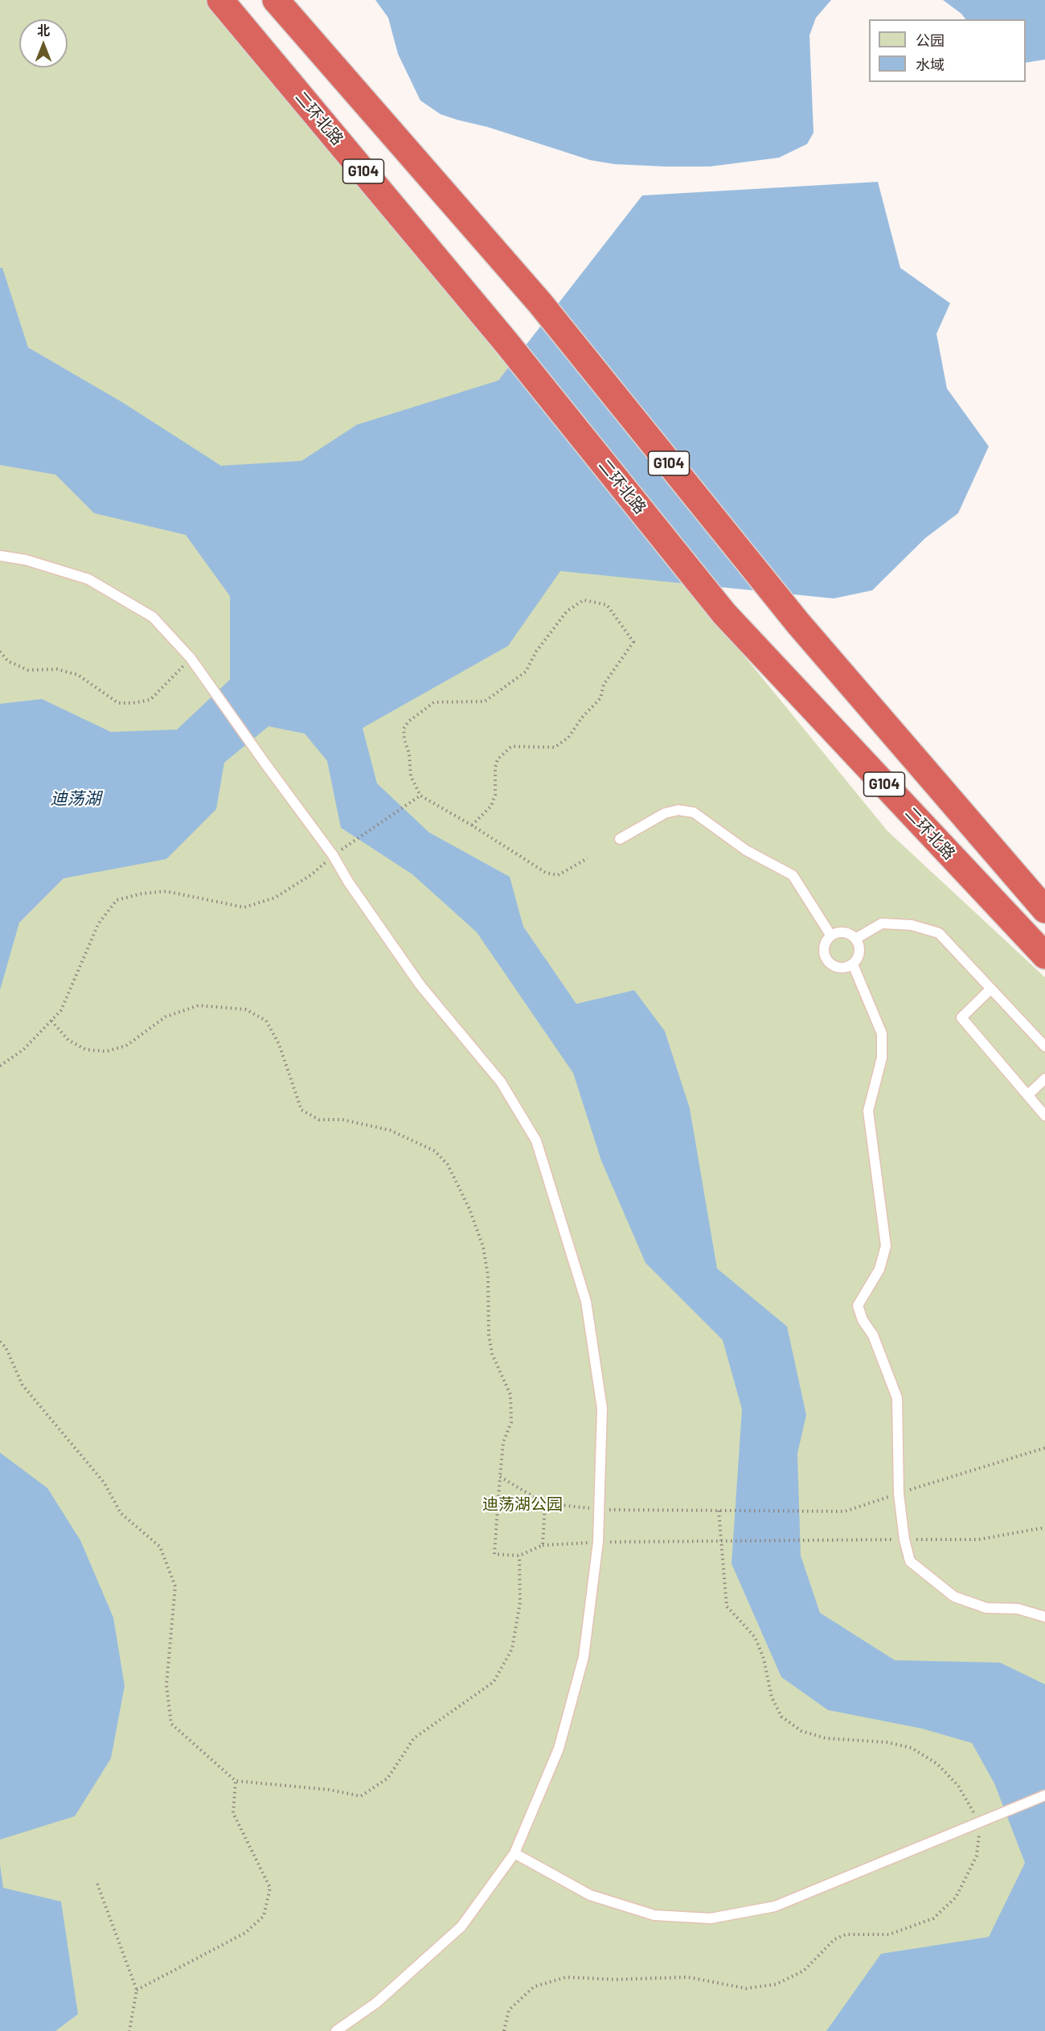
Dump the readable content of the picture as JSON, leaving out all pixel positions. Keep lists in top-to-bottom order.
{
  "streets": {
    "highway": ["二环北路", "G104"]
  },
  "water": ["迪荡湖"],
  "parks": ["迪荡湖公园"],
  "legend": ["公园", "水域"],
  "north": "top"
}
